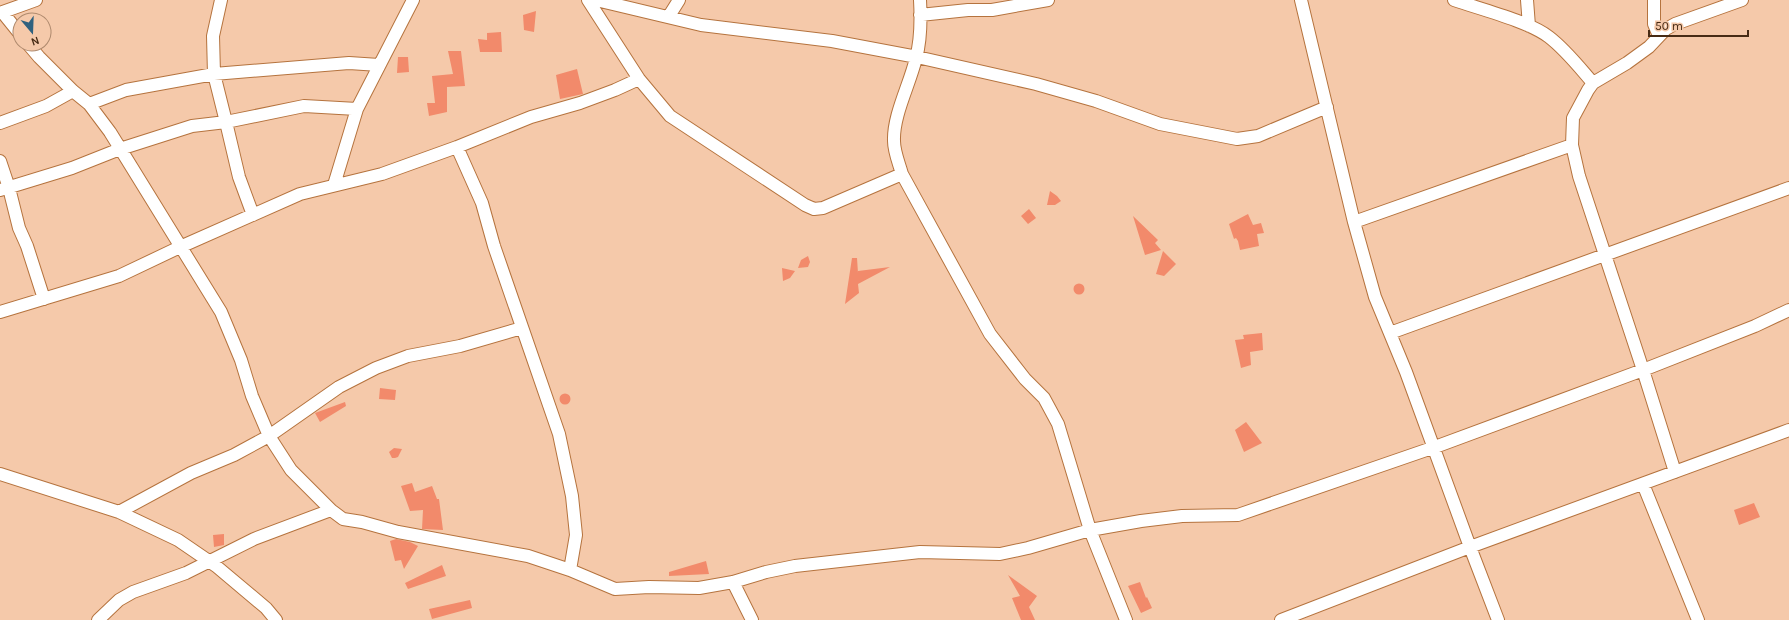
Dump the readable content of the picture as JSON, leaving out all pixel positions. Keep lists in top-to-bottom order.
{
  "scale_bar": "50 m",
  "north": "bottom"
}
